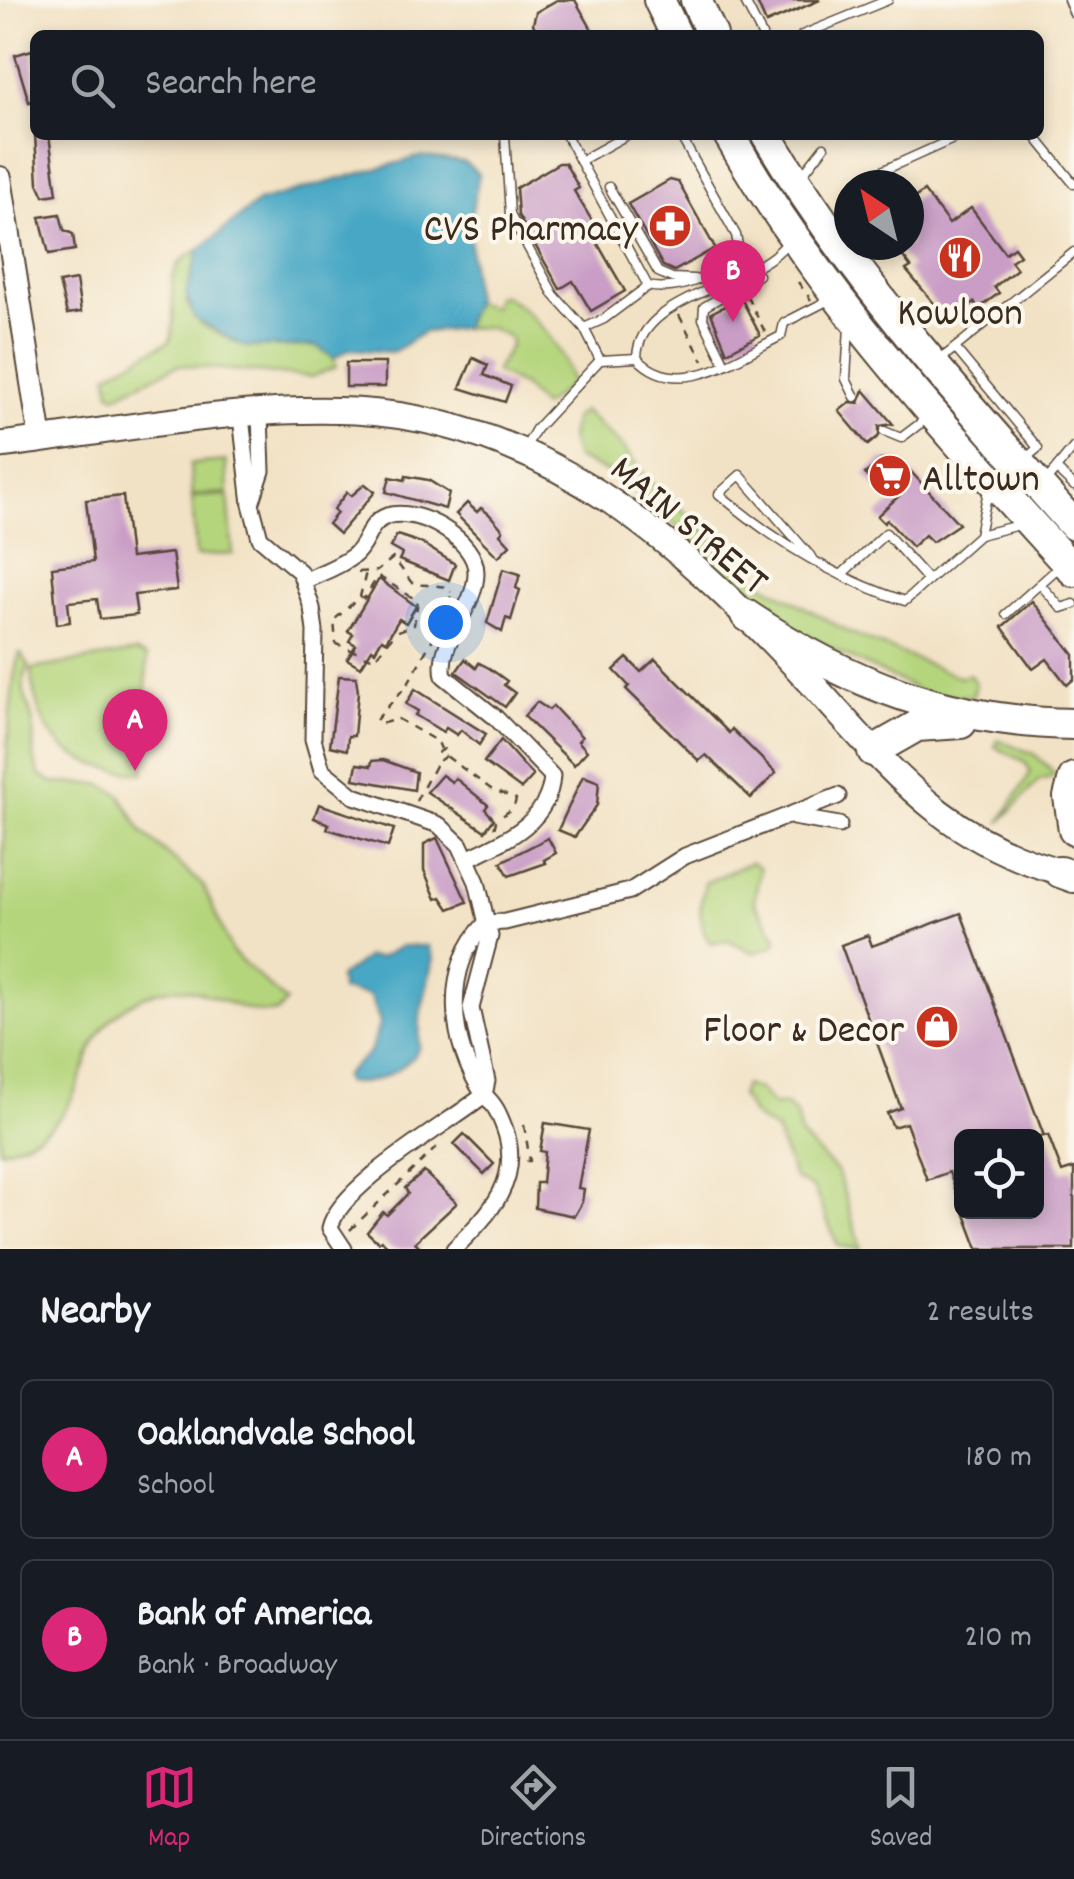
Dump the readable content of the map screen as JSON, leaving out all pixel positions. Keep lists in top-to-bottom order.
{
  "streets": {
    "main road": ["MAIN STREET"]
  },
  "places": {
    "pharmacy": ["CVS Pharmacy"],
    "restaurant": ["Kowloon"],
    "supermarket": ["Alltown"],
    "shop": ["Floor & Decor"]
  },
  "north": "top left",
  "page": {
    "search": "Search here",
    "pins": ["B", "A"],
    "heading": ["Nearby", "2 results"],
    "list": [
      {
        "mark": "A",
        "name": "Oaklandvale School",
        "note": "School",
        "value": "180 m"
      },
      {
        "mark": "B",
        "name": "Bank of America",
        "note": "Bank · Broadway",
        "value": "210 m"
      }
    ],
    "nav": ["Map", "Directions", "Saved"]
  }
}
